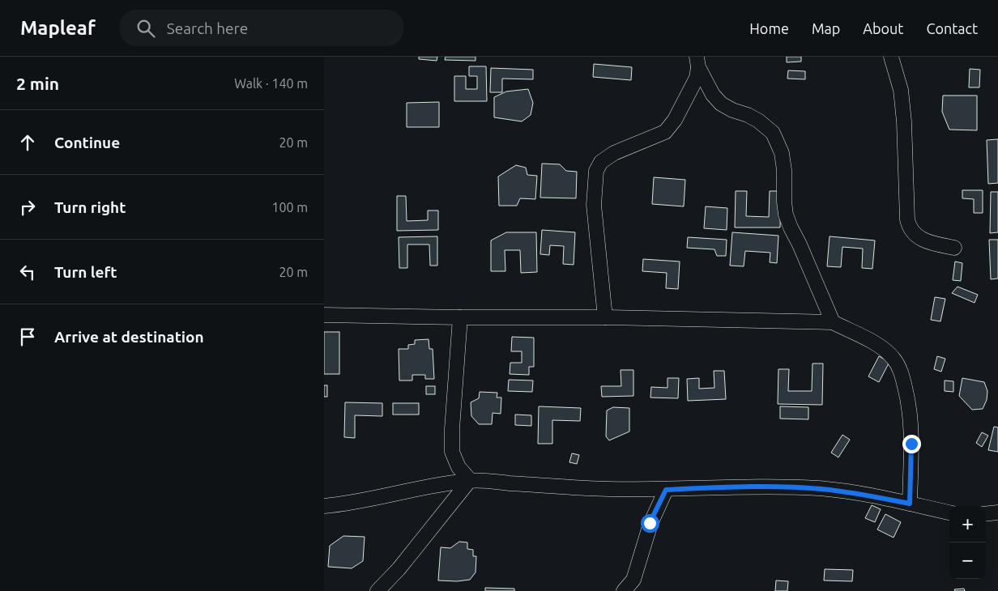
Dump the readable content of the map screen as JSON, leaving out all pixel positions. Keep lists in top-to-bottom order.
{
  "page": {
    "header": "Mapleaf",
    "search": "Search here",
    "nav": [
      "Home",
      "Map",
      "About",
      "Contact"
    ],
    "heading": ["2 min", "Walk · 140 m"],
    "list": [
      ["Continue", "20 m"],
      ["Turn right", "100 m"],
      ["Turn left", "20 m"],
      "Arrive at destination"
    ],
    "map_buttons": ["+", "−"]
  }
}
